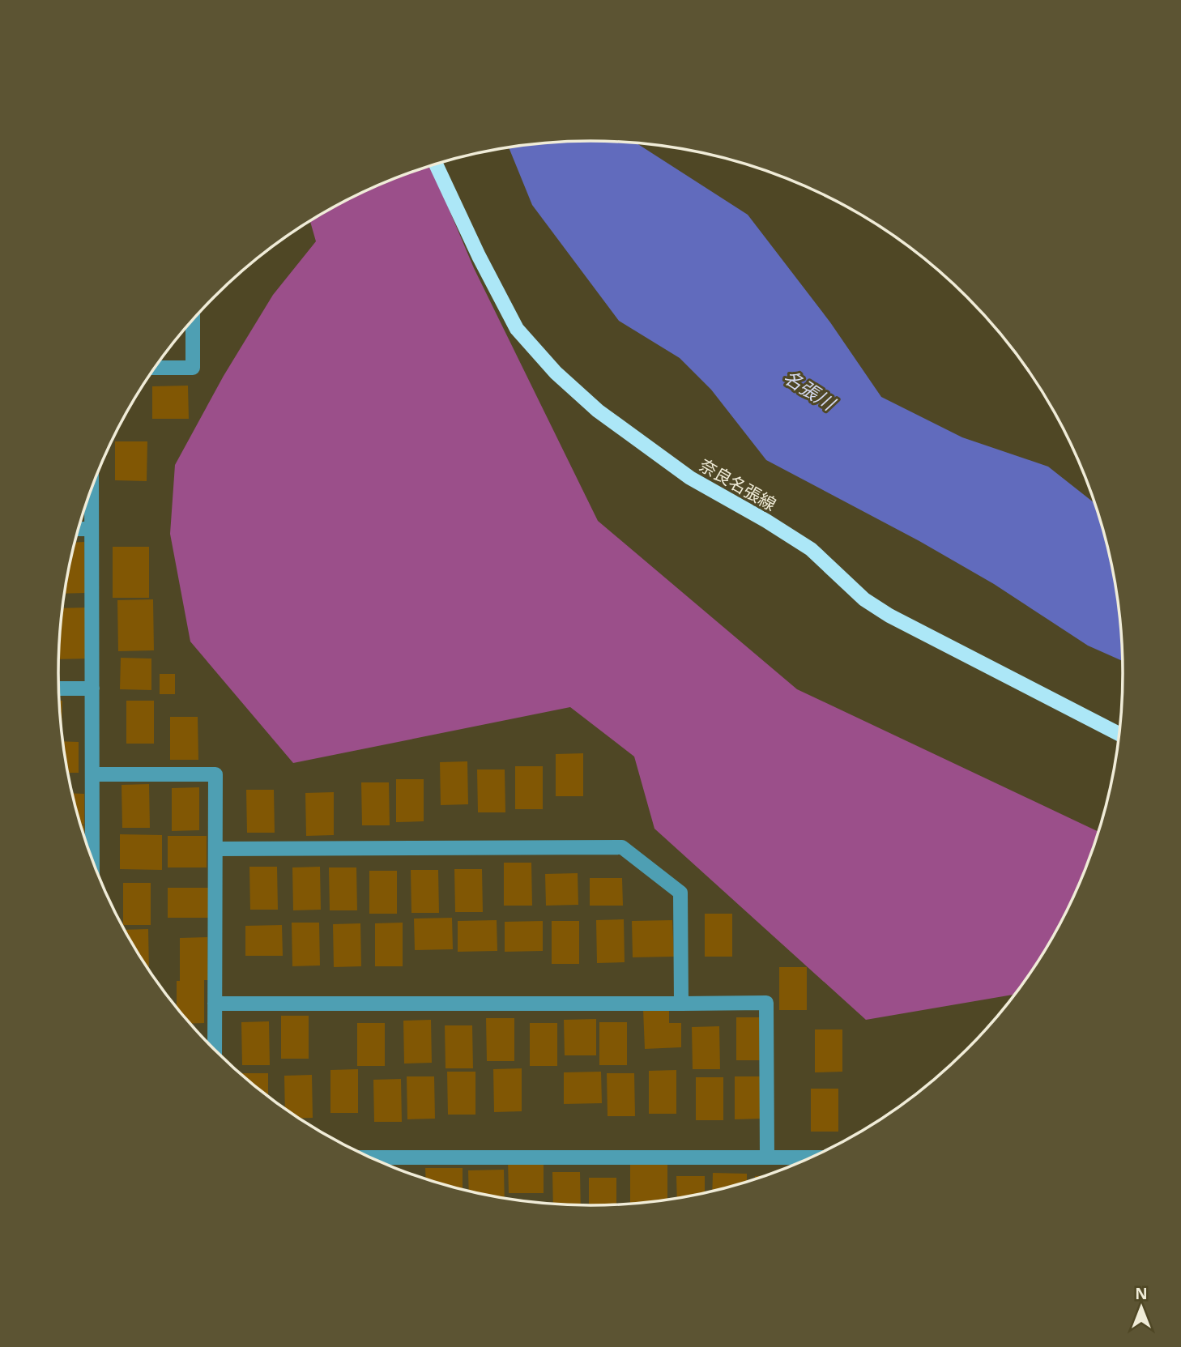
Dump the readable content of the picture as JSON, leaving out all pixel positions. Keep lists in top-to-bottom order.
{
  "streets": {
    "main road": ["奈良名張線"]
  },
  "water": ["名張川"],
  "north": "top"
}
